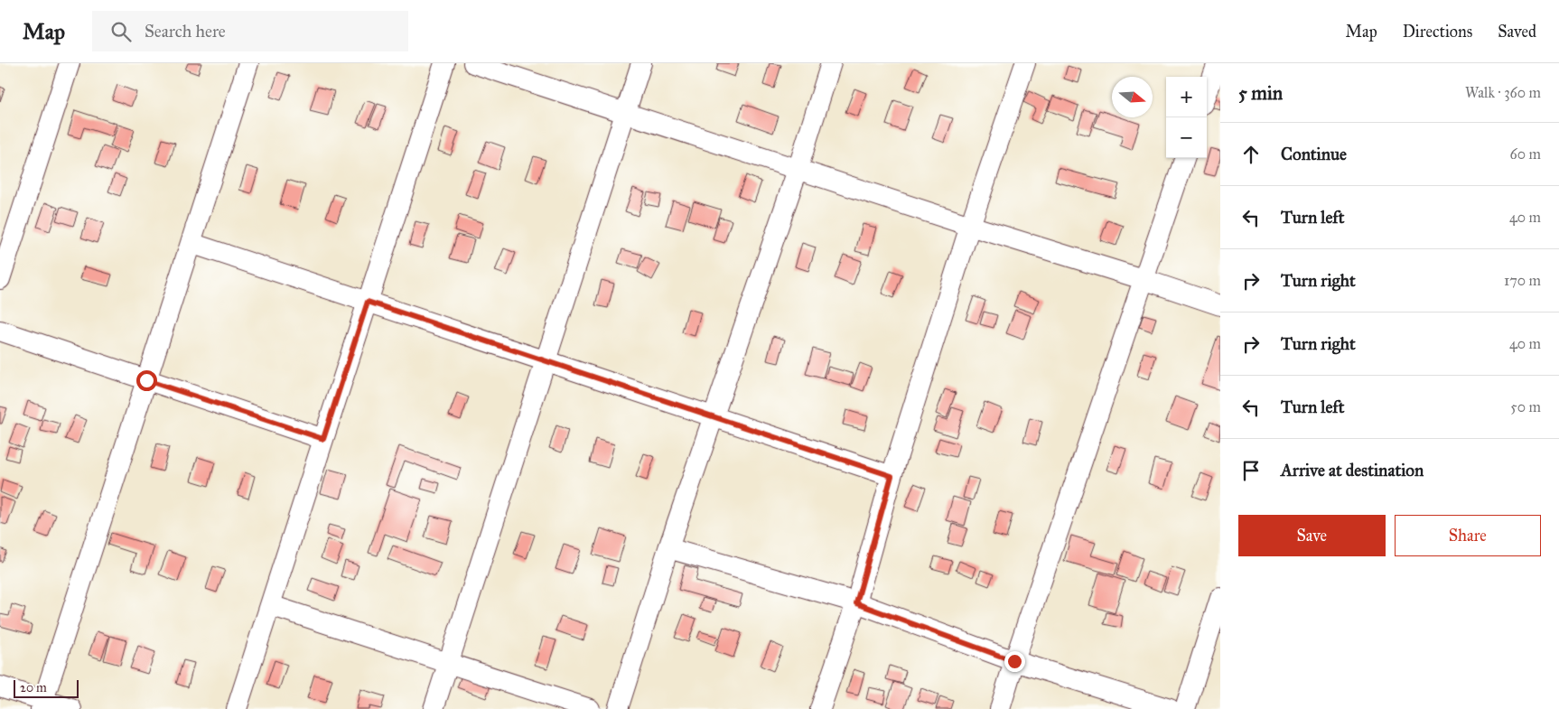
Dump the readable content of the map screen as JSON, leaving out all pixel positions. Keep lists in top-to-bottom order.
{
  "scale_bar": "20 m",
  "north": "right",
  "page": {
    "header": "Map",
    "search": "Search here",
    "nav": ["Map", "Directions", "Saved"],
    "heading": ["5 min", "Walk · 360 m"],
    "map_buttons": ["+", "−"],
    "list": [
      ["Continue", "60 m"],
      ["Turn left", "40 m"],
      ["Turn right", "170 m"],
      ["Turn right", "40 m"],
      ["Turn left", "50 m"],
      "Arrive at destination"
    ],
    "buttons": ["Save", "Share"],
    "scale": "20 m"
  }
}
